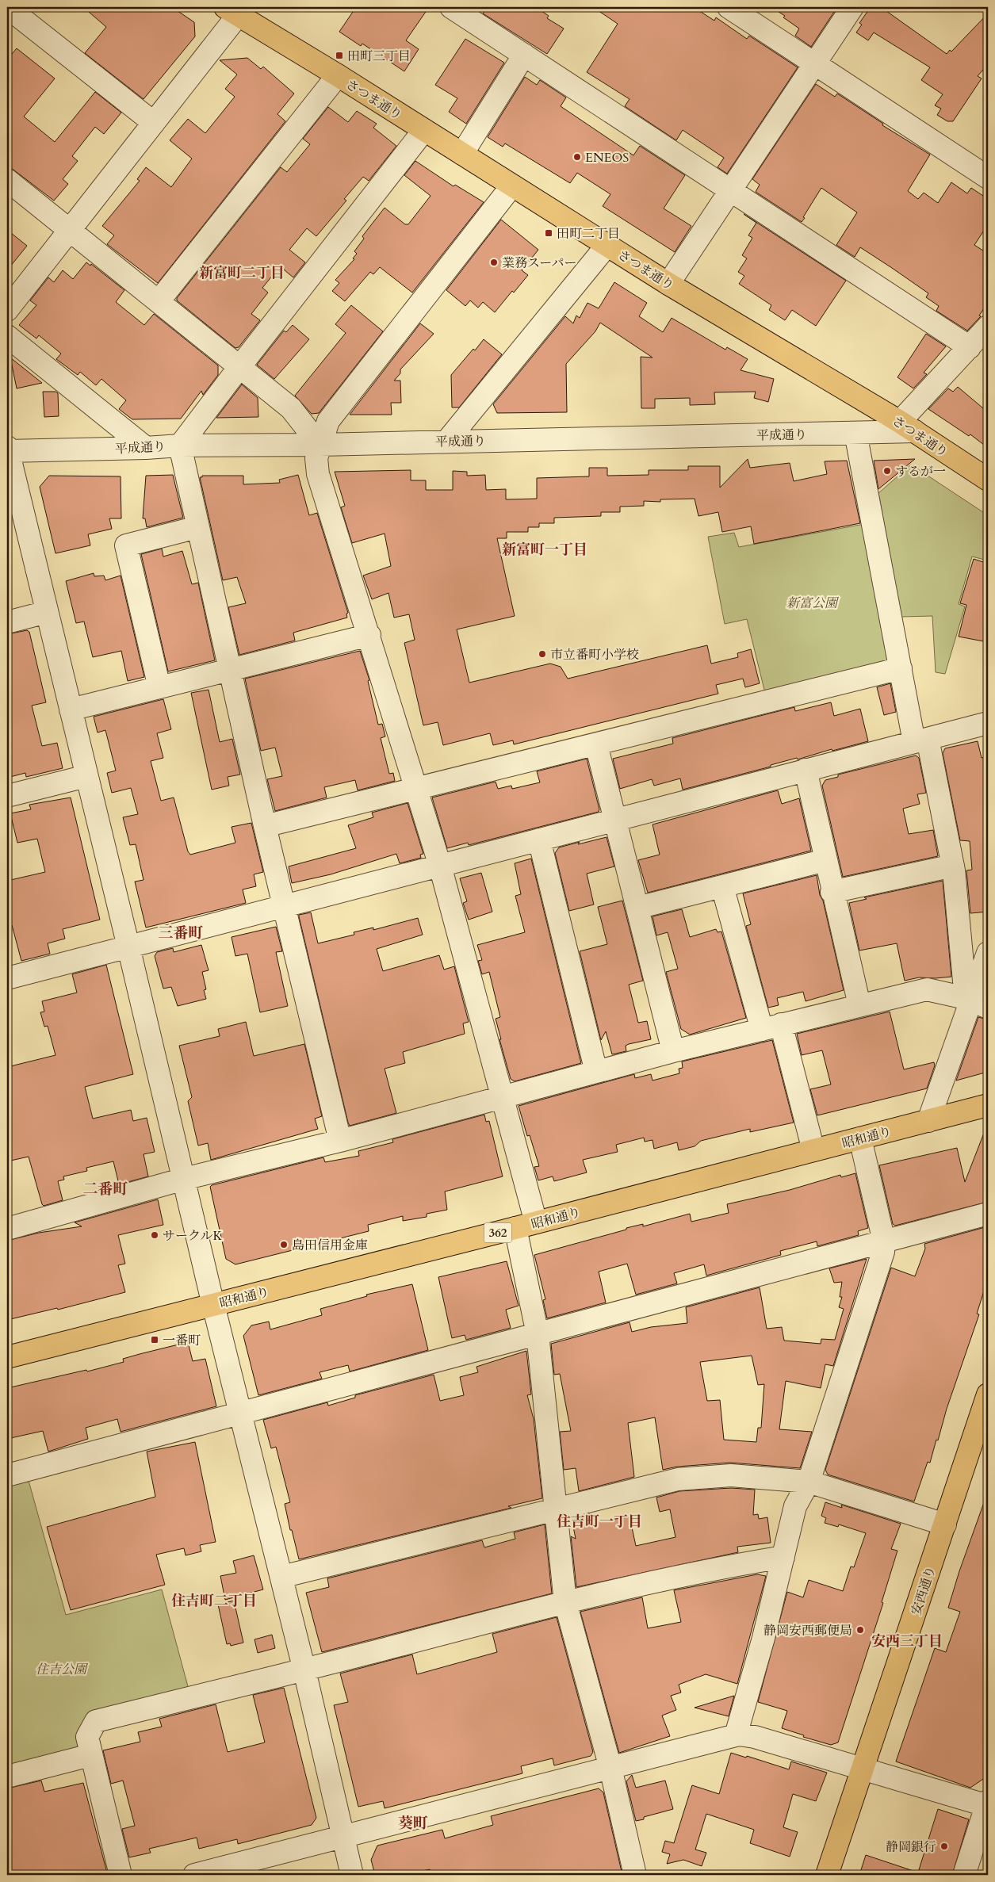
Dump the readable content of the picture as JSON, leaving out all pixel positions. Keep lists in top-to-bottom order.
{
  "streets": {
    "main road": [
      "さつま通り",
      "昭和通り",
      "362",
      "安西通り"
    ],
    "street": ["平成通り"]
  },
  "crossings": [
    ["さつま通り", "平成通り"]
  ],
  "districts": [
    "新富町二丁目",
    "新富町一丁目",
    "三番町",
    "二番町",
    "住吉町一丁目",
    "住吉町二丁目",
    "安西三丁目",
    "葵町"
  ],
  "parks": ["新富公園", "住吉公園"],
  "places": {
    "transit": ["田町三丁目", "田町二丁目", "一番町"],
    "other": [
      "ENEOS",
      "業務スーパー",
      "するが一",
      "市立番町小学校",
      "サークルK",
      "島田信用金庫",
      "静岡安西郵便局",
      "静岡銀行"
    ]
  }
}
